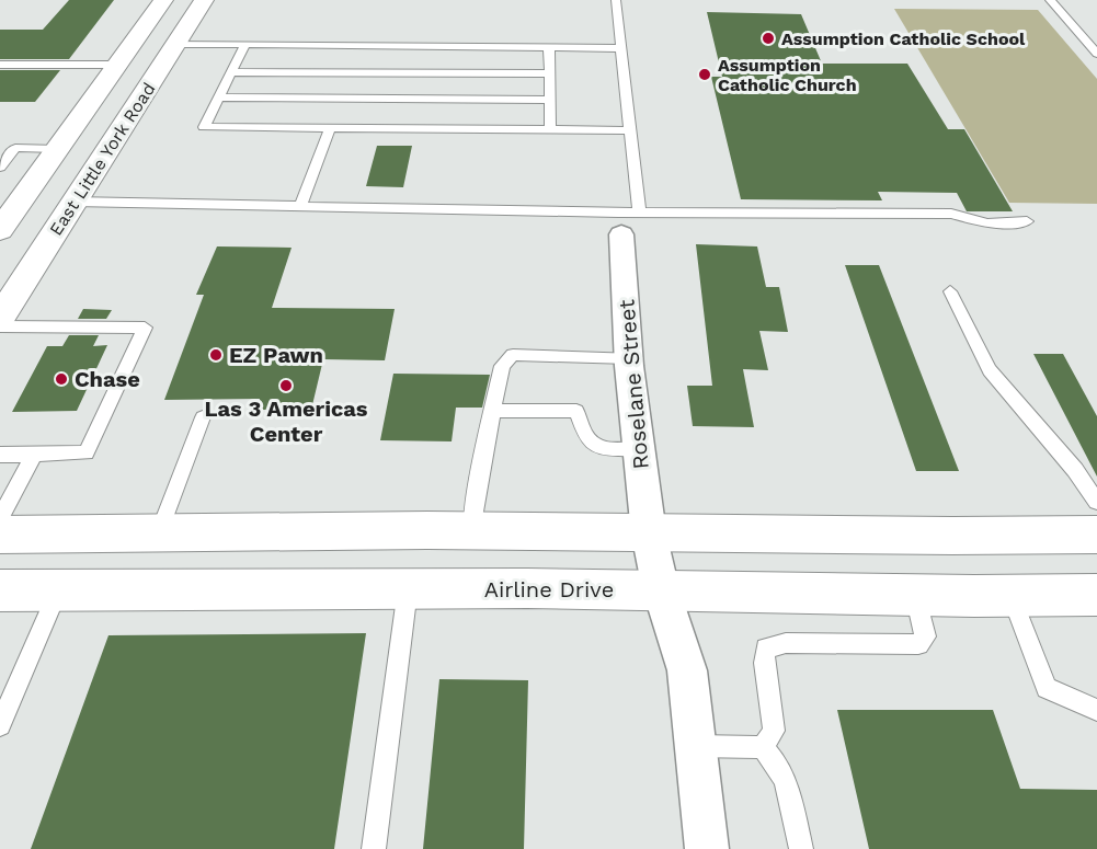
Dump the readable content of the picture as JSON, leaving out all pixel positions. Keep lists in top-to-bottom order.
{
  "streets": {
    "main road": ["East Little York Road", "Airline Drive"],
    "street": ["Roselane Street"]
  },
  "crossings": [
    ["Roselane Street", "Airline Drive"]
  ],
  "places": [
    "Assumption Catholic School",
    "Assumption Catholic Church",
    "EZ Pawn",
    "Chase",
    "Las 3 Americas Center"
  ]
}
